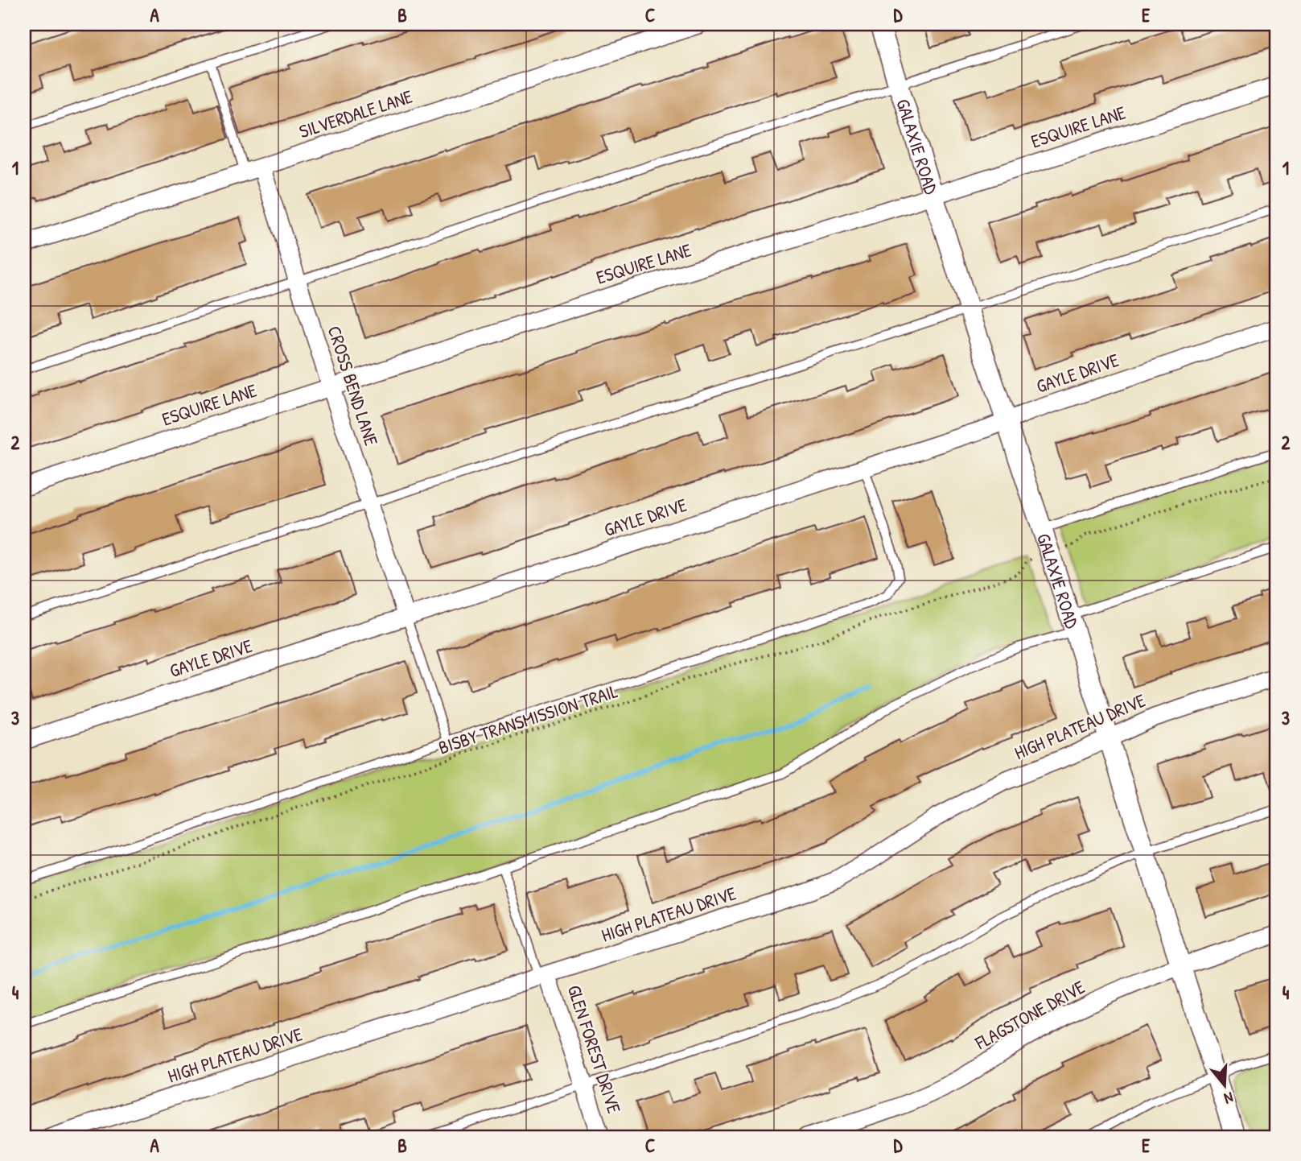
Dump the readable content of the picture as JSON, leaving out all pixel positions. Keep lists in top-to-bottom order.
{
  "streets": {
    "street": [
      "SILVERDALE LANE",
      "ESQUIRE LANE",
      "GALAXIE ROAD",
      "GAYLE DRIVE",
      "CROSS BEND LANE",
      "HIGH PLATEAU DRIVE",
      "FLAGSTONE DRIVE",
      "GLEN FOREST DRIVE"
    ],
    "path": ["BISBY TRANSMISSION TRAIL"]
  },
  "crossings": [
    ["SILVERDALE LANE", "CROSS BEND LANE"],
    ["ESQUIRE LANE", "GALAXIE ROAD"],
    ["ESQUIRE LANE", "CROSS BEND LANE"],
    ["GALAXIE ROAD", "GAYLE DRIVE"],
    ["GALAXIE ROAD", "HIGH PLATEAU DRIVE"],
    ["GALAXIE ROAD", "FLAGSTONE DRIVE"],
    ["GAYLE DRIVE", "CROSS BEND LANE"],
    ["HIGH PLATEAU DRIVE", "GLEN FOREST DRIVE"]
  ],
  "north": "bottom",
  "grid": {
    "columns": [
      "A",
      "B",
      "C",
      "D",
      "E"
    ],
    "rows": [
      "1",
      "2",
      "3",
      "4"
    ]
  }
}
